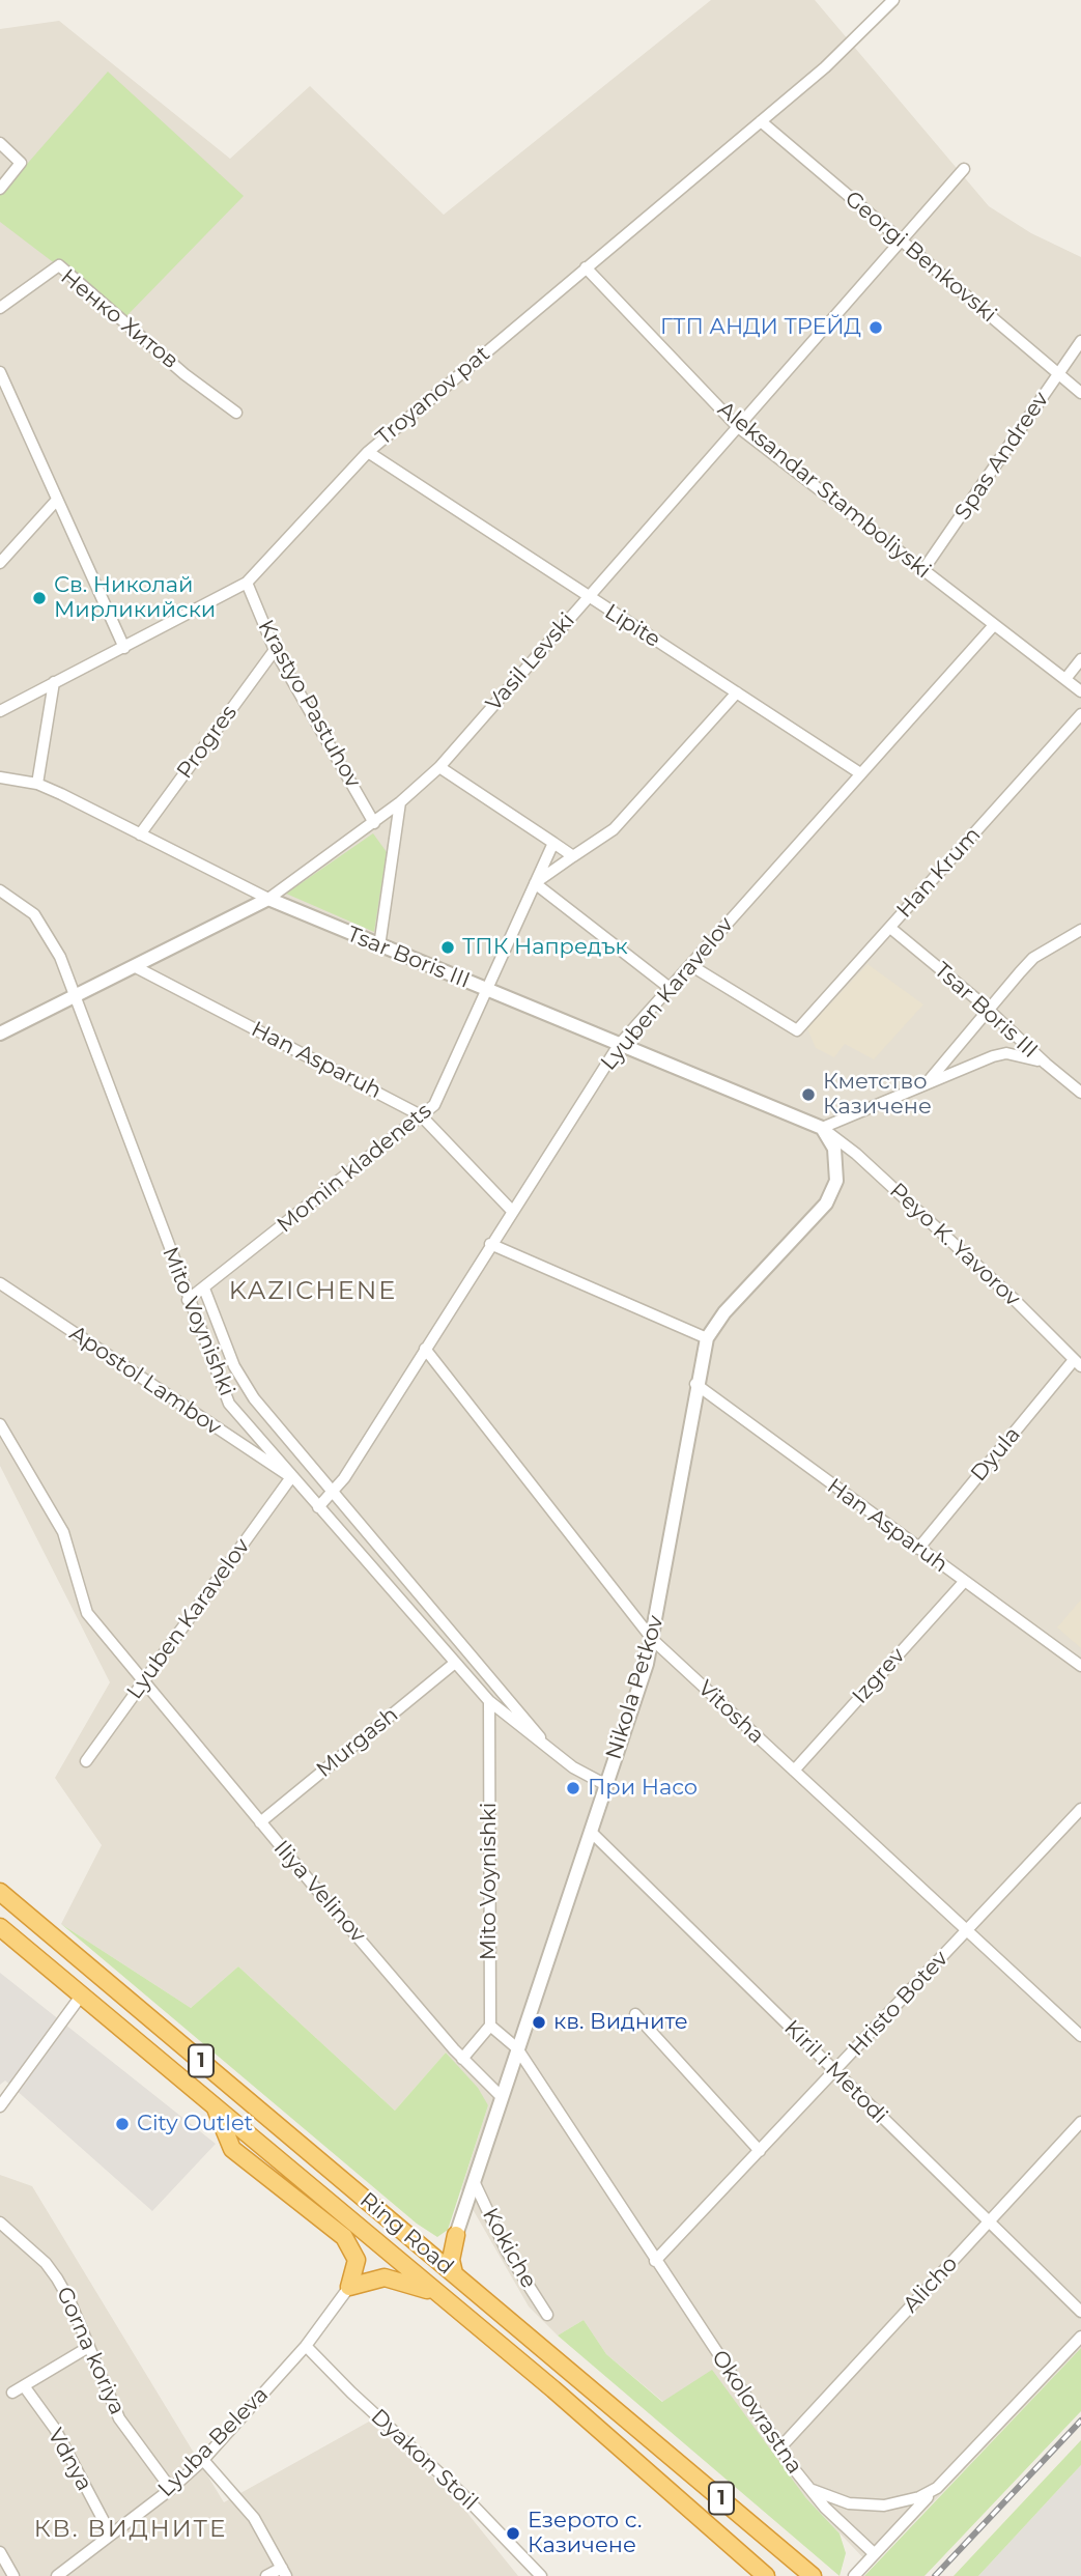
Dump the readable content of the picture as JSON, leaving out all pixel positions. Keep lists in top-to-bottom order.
{
  "streets": {
    "highway": ["1", "Ring Road"],
    "street": [
      "Georgi Benkovski",
      "Ненко Хитов",
      "Troyanov pat",
      "Spas Andreev",
      "Aleksandar Stamboliyski",
      "Lipite",
      "Vasil Levski",
      "Krastyo Pastuhov",
      "Progres",
      "Han Krum",
      "Tsar Boris III",
      "Lyuben Karavelov",
      "Han Asparuh",
      "Momin kladenets",
      "Peyo K. Yavorov",
      "Mito Voynishki",
      "Apostol Lambov",
      "Dyula",
      "Izgrev",
      "Nikola Petkov",
      "Vitosha",
      "Murgash",
      "Iliya Velinov",
      "Hristo Botev",
      "Kiril i Metodi",
      "Kokiche",
      "Alicho",
      "Gorna koriya",
      "Okolovrastna",
      "Lyuba Beleva",
      "Vdnya",
      "Dyakon Stoil"
    ]
  },
  "crossings": [
    ["Georgi Benkovski", "Troyanov pat"],
    ["Georgi Benkovski", "Spas Andreev"],
    ["Georgi Benkovski", "Vasil Levski"],
    ["Troyanov pat", "Aleksandar Stamboliyski"],
    ["Troyanov pat", "Lipite"],
    ["Troyanov pat", "Krastyo Pastuhov"],
    ["Spas Andreev", "Aleksandar Stamboliyski"],
    ["Aleksandar Stamboliyski", "Vasil Levski"],
    ["Aleksandar Stamboliyski", "Lyuben Karavelov"],
    ["Lipite", "Vasil Levski"],
    ["Lipite", "Lyuben Karavelov"],
    ["Vasil Levski", "Krastyo Pastuhov"],
    ["Vasil Levski", "Tsar Boris III"],
    ["Vasil Levski", "Han Asparuh"],
    ["Vasil Levski", "Mito Voynishki"],
    ["Krastyo Pastuhov", "Progres"],
    ["Progres", "Tsar Boris III"],
    ["Han Krum", "Tsar Boris III"],
    ["Han Krum", "Lyuben Karavelov"],
    ["Tsar Boris III", "Lyuben Karavelov"],
    ["Tsar Boris III", "Momin kladenets"],
    ["Tsar Boris III", "Peyo K. Yavorov"],
    ["Tsar Boris III", "Nikola Petkov"],
    ["Lyuben Karavelov", "Han Asparuh"],
    ["Lyuben Karavelov", "Mito Voynishki"],
    ["Lyuben Karavelov", "Apostol Lambov"],
    ["Lyuben Karavelov", "Vitosha"],
    ["Lyuben Karavelov", "Iliya Velinov"],
    ["Han Asparuh", "Momin kladenets"],
    ["Han Asparuh", "Dyula"],
    ["Han Asparuh", "Izgrev"],
    ["Han Asparuh", "Nikola Petkov"],
    ["Momin kladenets", "Mito Voynishki"],
    ["Peyo K. Yavorov", "Dyula"],
    ["Peyo K. Yavorov", "Nikola Petkov"],
    ["Mito Voynishki", "Apostol Lambov"],
    ["Mito Voynishki", "Nikola Petkov"],
    ["Mito Voynishki", "Murgash"],
    ["Izgrev", "Vitosha"],
    ["Nikola Petkov", "Vitosha"],
    ["Nikola Petkov", "Iliya Velinov"],
    ["Nikola Petkov", "Kiril i Metodi"],
    ["Nikola Petkov", "Kokiche"],
    ["Nikola Petkov", "Okolovrastna"],
    ["Vitosha", "Hristo Botev"],
    ["Murgash", "Iliya Velinov"],
    ["Hristo Botev", "Kiril i Metodi"],
    ["Hristo Botev", "Okolovrastna"],
    ["Kiril i Metodi", "Alicho"],
    ["Alicho", "Okolovrastna"],
    ["Gorna koriya", "Lyuba Beleva"],
    ["Lyuba Beleva", "Vdnya"],
    ["Lyuba Beleva", "Dyakon Stoil"]
  ],
  "districts": ["KAZICHENE", "КВ. ВИДНИТЕ"],
  "places": [
    "ГТП АНДИ ТРЕЙД",
    "Св. Николай Мирликийски",
    "ТПК Напредък",
    "Кметство Казичене",
    "При Насо",
    "кв. Видните",
    "City Outlet",
    "Езерото с. Казичене"
  ]
}
